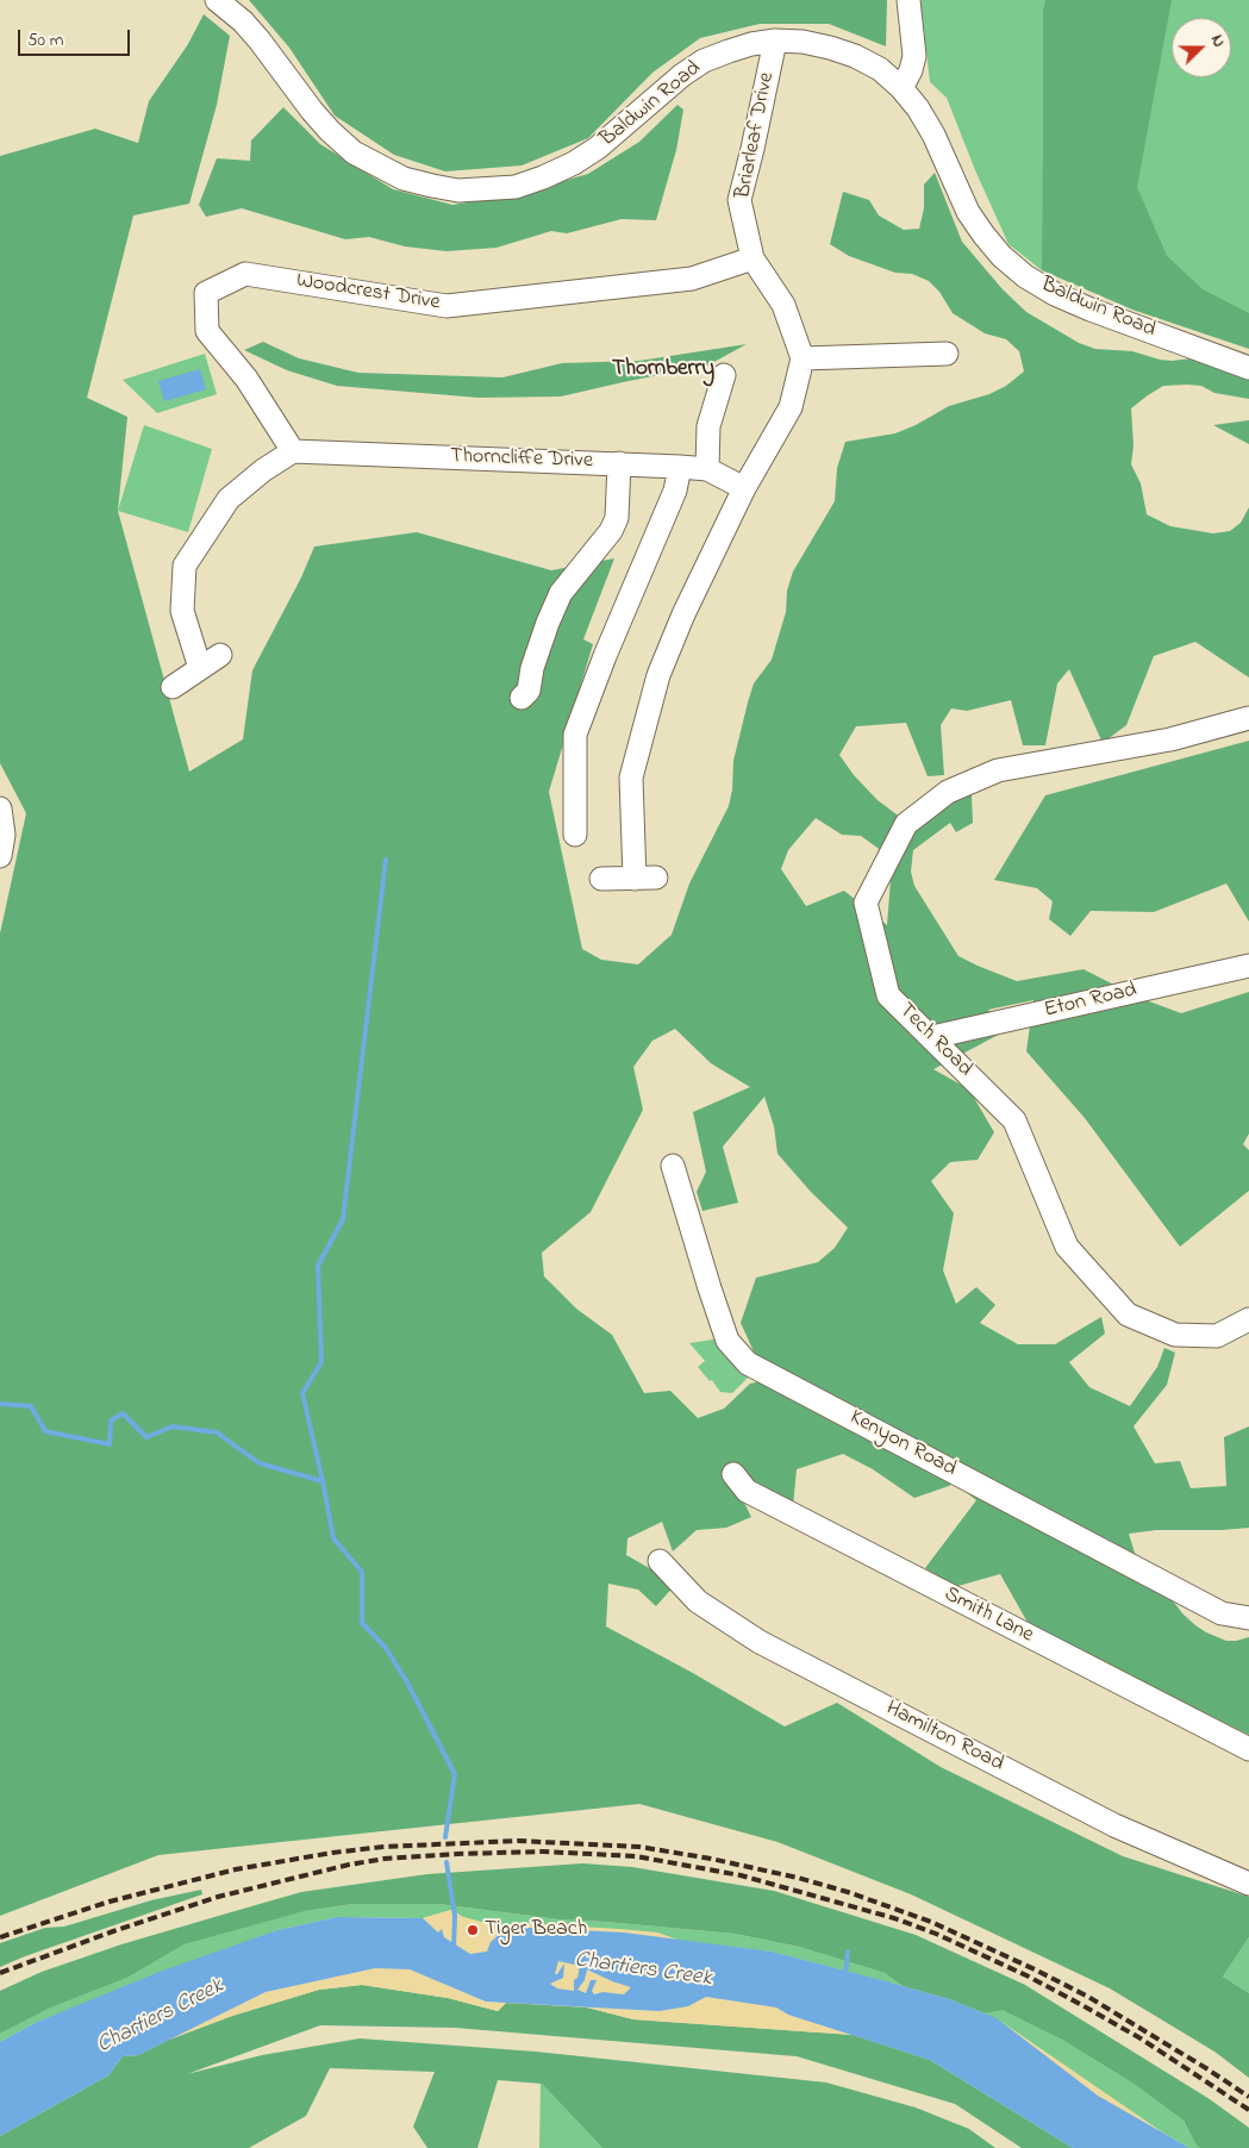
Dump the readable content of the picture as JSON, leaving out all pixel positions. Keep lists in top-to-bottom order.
{
  "streets": {
    "street": [
      "Baldwin Road",
      "Briarleaf Drive",
      "Woodcrest Drive",
      "Thorncliffe Drive",
      "Eton Road",
      "Tech Road",
      "Kenyon Road",
      "Smith Lane",
      "Hamilton Road"
    ]
  },
  "crossings": [
    ["Baldwin Road", "Briarleaf Drive"],
    ["Briarleaf Drive", "Woodcrest Drive"],
    ["Woodcrest Drive", "Thorncliffe Drive"],
    ["Eton Road", "Tech Road"]
  ],
  "districts": ["Thornberry"],
  "water": ["Chartiers Creek"],
  "places": ["Tiger Beach"],
  "scale_bar": "50 m",
  "north": "right"
}
